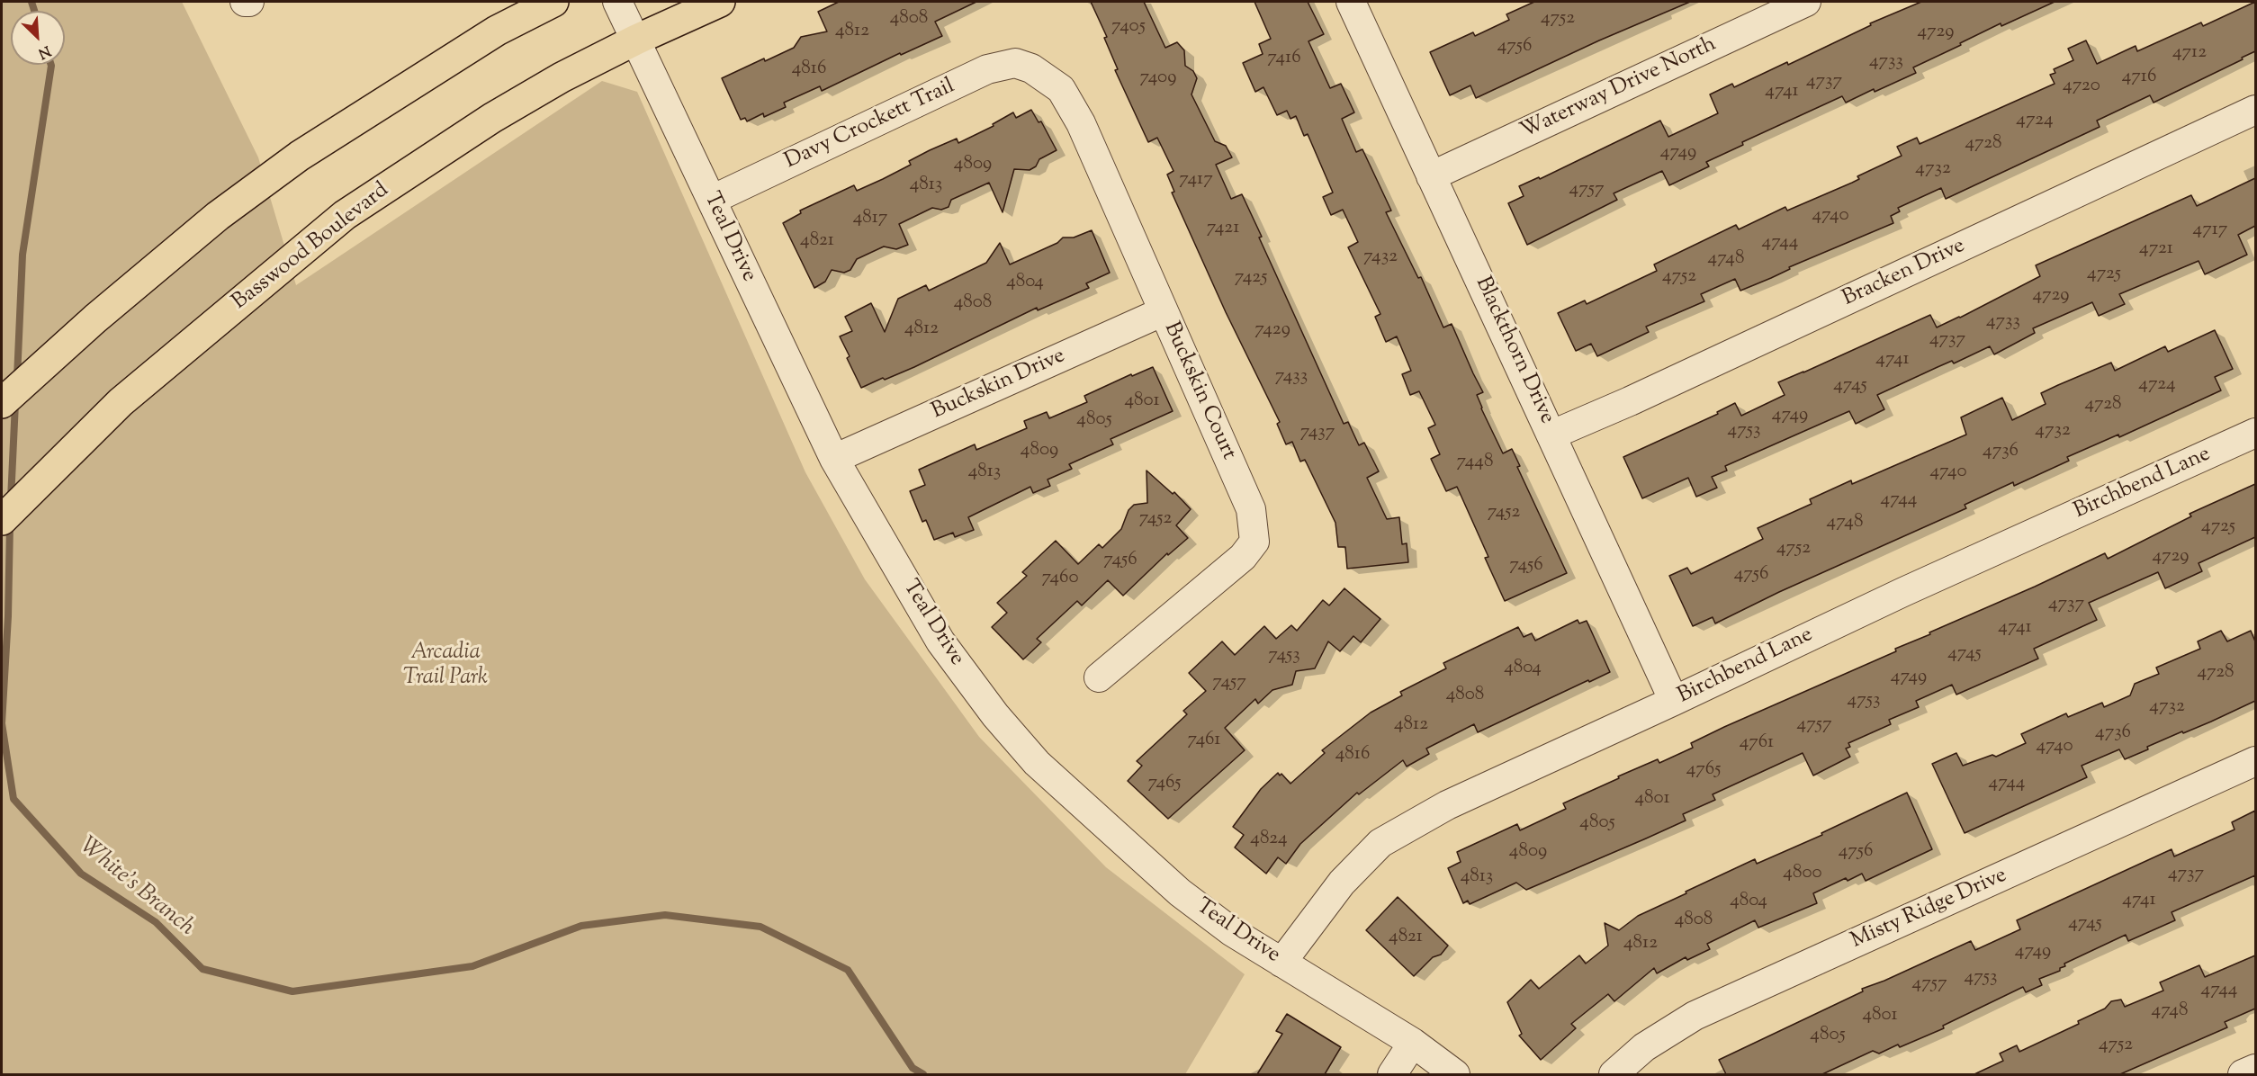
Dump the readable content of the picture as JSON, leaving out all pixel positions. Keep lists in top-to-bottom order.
{
  "streets": {
    "main road": ["Basswood Boulevard"],
    "street": [
      "Waterway Drive North",
      "Davy Crockett Trail",
      "Teal Drive",
      "Bracken Drive",
      "Blackthorn Drive",
      "Buckskin Drive",
      "Buckskin Court",
      "Birchbend Lane",
      "Misty Ridge Drive"
    ]
  },
  "crossings": [
    ["Waterway Drive North", "Blackthorn Drive"],
    ["Davy Crockett Trail", "Teal Drive"],
    ["Davy Crockett Trail", "Buckskin Court"],
    ["Teal Drive", "Basswood Boulevard"],
    ["Teal Drive", "Buckskin Drive"],
    ["Teal Drive", "Birchbend Lane"],
    ["Bracken Drive", "Blackthorn Drive"],
    ["Blackthorn Drive", "Birchbend Lane"],
    ["Buckskin Drive", "Buckskin Court"]
  ],
  "water": ["White's Branch"],
  "parks": ["Arcadia Trail Park"],
  "house_numbers": [
    "4808",
    "4752",
    "7405",
    "4812",
    "4729",
    "4756",
    "4712",
    "7416",
    "4733",
    "4816",
    "4716",
    "7409",
    "4737",
    "4720",
    "4741",
    "4724",
    "4728",
    "4749",
    "4809",
    "4732",
    "7417",
    "4813",
    "4757",
    "4740",
    "4817",
    "7421",
    "4717",
    "4821",
    "4744",
    "4721",
    "7432",
    "4748",
    "4725",
    "4752",
    "7425",
    "4804",
    "4729",
    "4808",
    "4733",
    "4812",
    "7429",
    "4737",
    "4741",
    "7433",
    "4724",
    "4745",
    "4801",
    "4728",
    "4749",
    "4805",
    "4753",
    "4732",
    "7437",
    "4809",
    "4736",
    "7448",
    "4813",
    "4740",
    "4744",
    "7452",
    "7452",
    "4748",
    "4725",
    "4752",
    "4729",
    "7456",
    "7456",
    "4756",
    "7460",
    "4737",
    "4741",
    "4745",
    "7453",
    "4804",
    "4728",
    "4749",
    "7457",
    "4808",
    "4753",
    "4732",
    "4812",
    "4757",
    "4736",
    "7461",
    "4761",
    "4740",
    "4816",
    "4765",
    "7465",
    "4744",
    "4801",
    "4805",
    "4824",
    "4809",
    "4756",
    "4800",
    "4737",
    "4813",
    "4741",
    "4804",
    "4808",
    "4745",
    "4821",
    "4812",
    "4749",
    "4753",
    "4757",
    "4744",
    "4748",
    "4801",
    "4805",
    "4752"
  ],
  "north": "bottom right"
}
